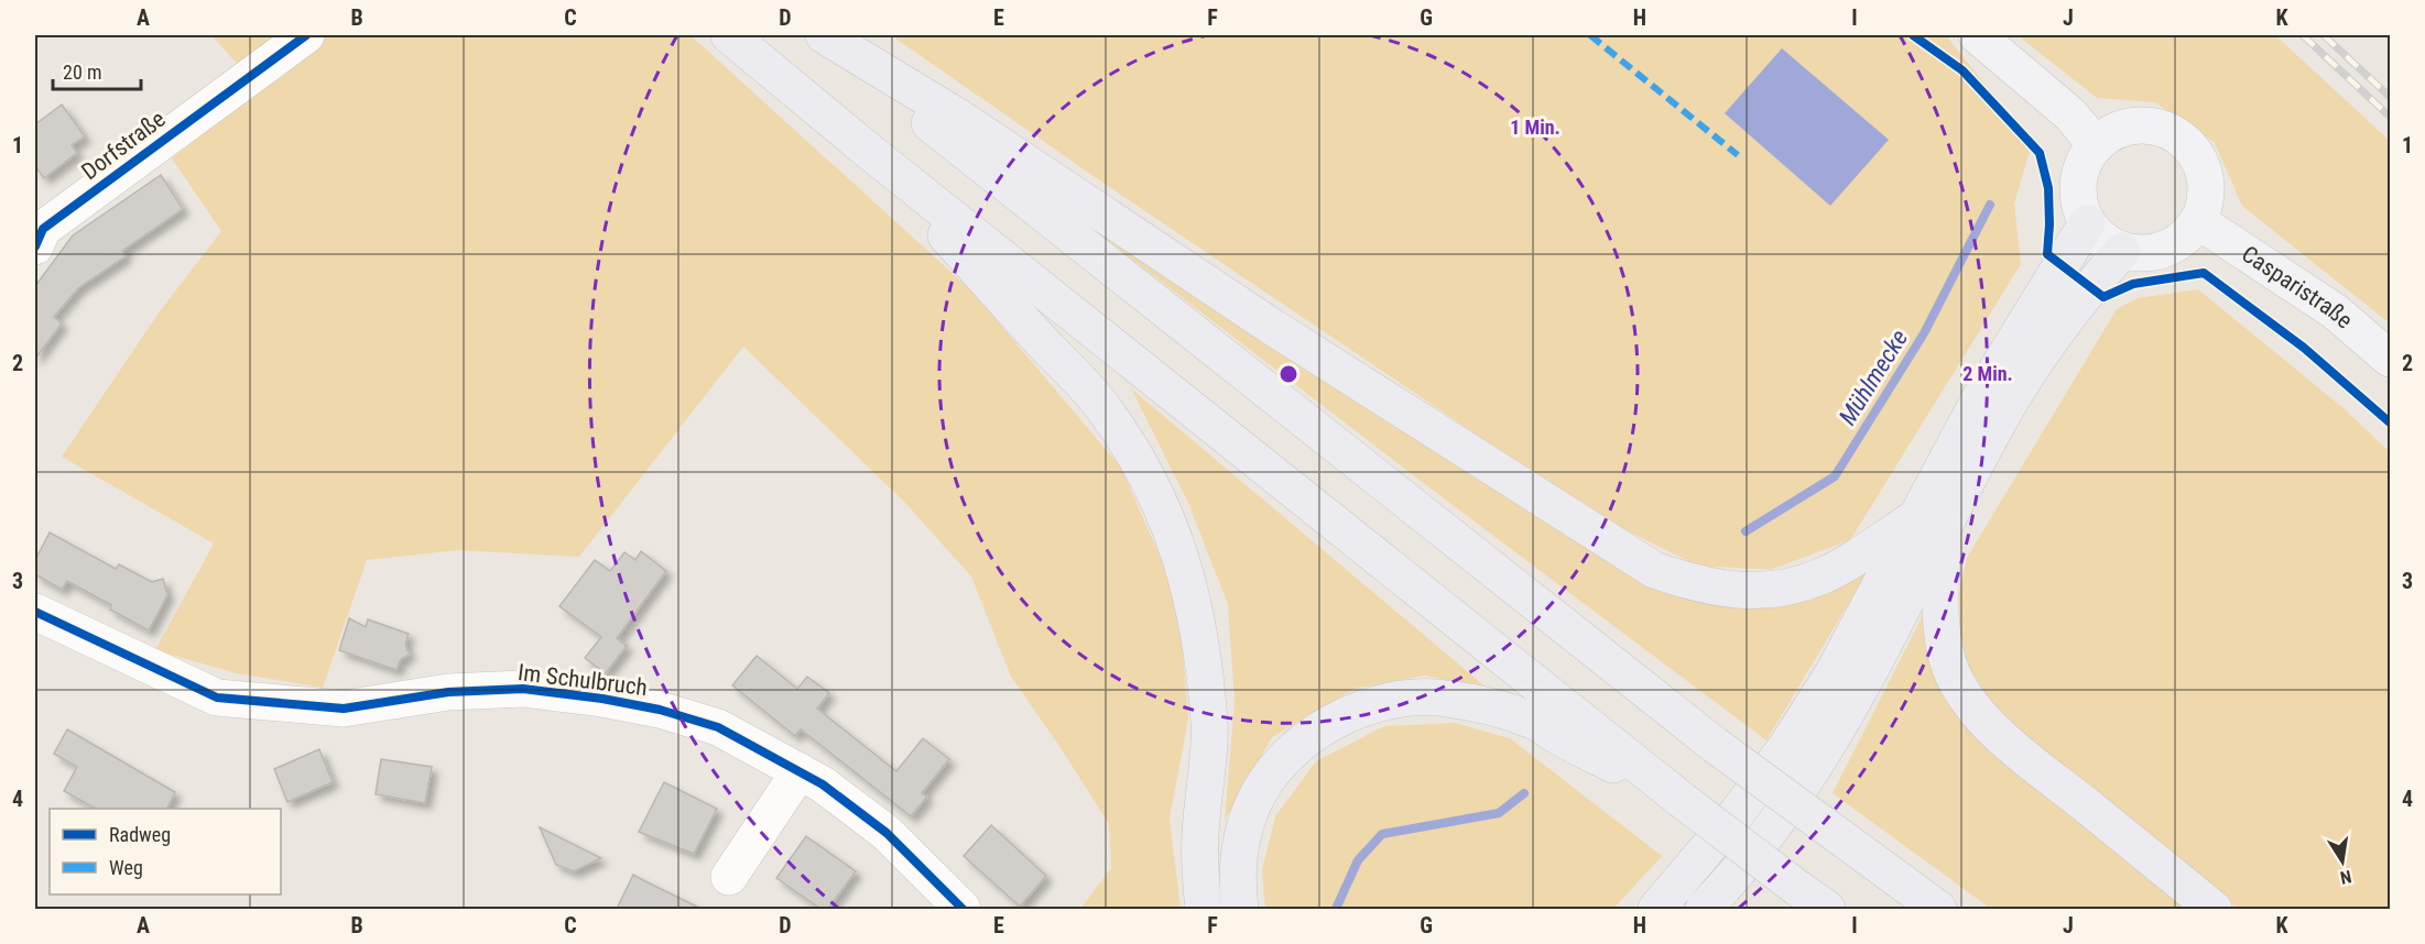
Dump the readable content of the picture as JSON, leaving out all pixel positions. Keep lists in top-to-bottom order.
{
  "streets": {
    "main road": ["Casparistraße"],
    "street": ["Dorfstraße", "Im Schulbruch"]
  },
  "water": ["Mühlmecke"],
  "legend": ["Radweg", "Weg"],
  "scale_bar": "20 m",
  "north": "bottom",
  "grid": {
    "columns": [
      "A",
      "B",
      "C",
      "D",
      "E",
      "F",
      "G",
      "H",
      "I",
      "J",
      "K"
    ],
    "rows": [
      "1",
      "2",
      "3",
      "4"
    ]
  },
  "rings": ["1 Min.", "2 Min."]
}
